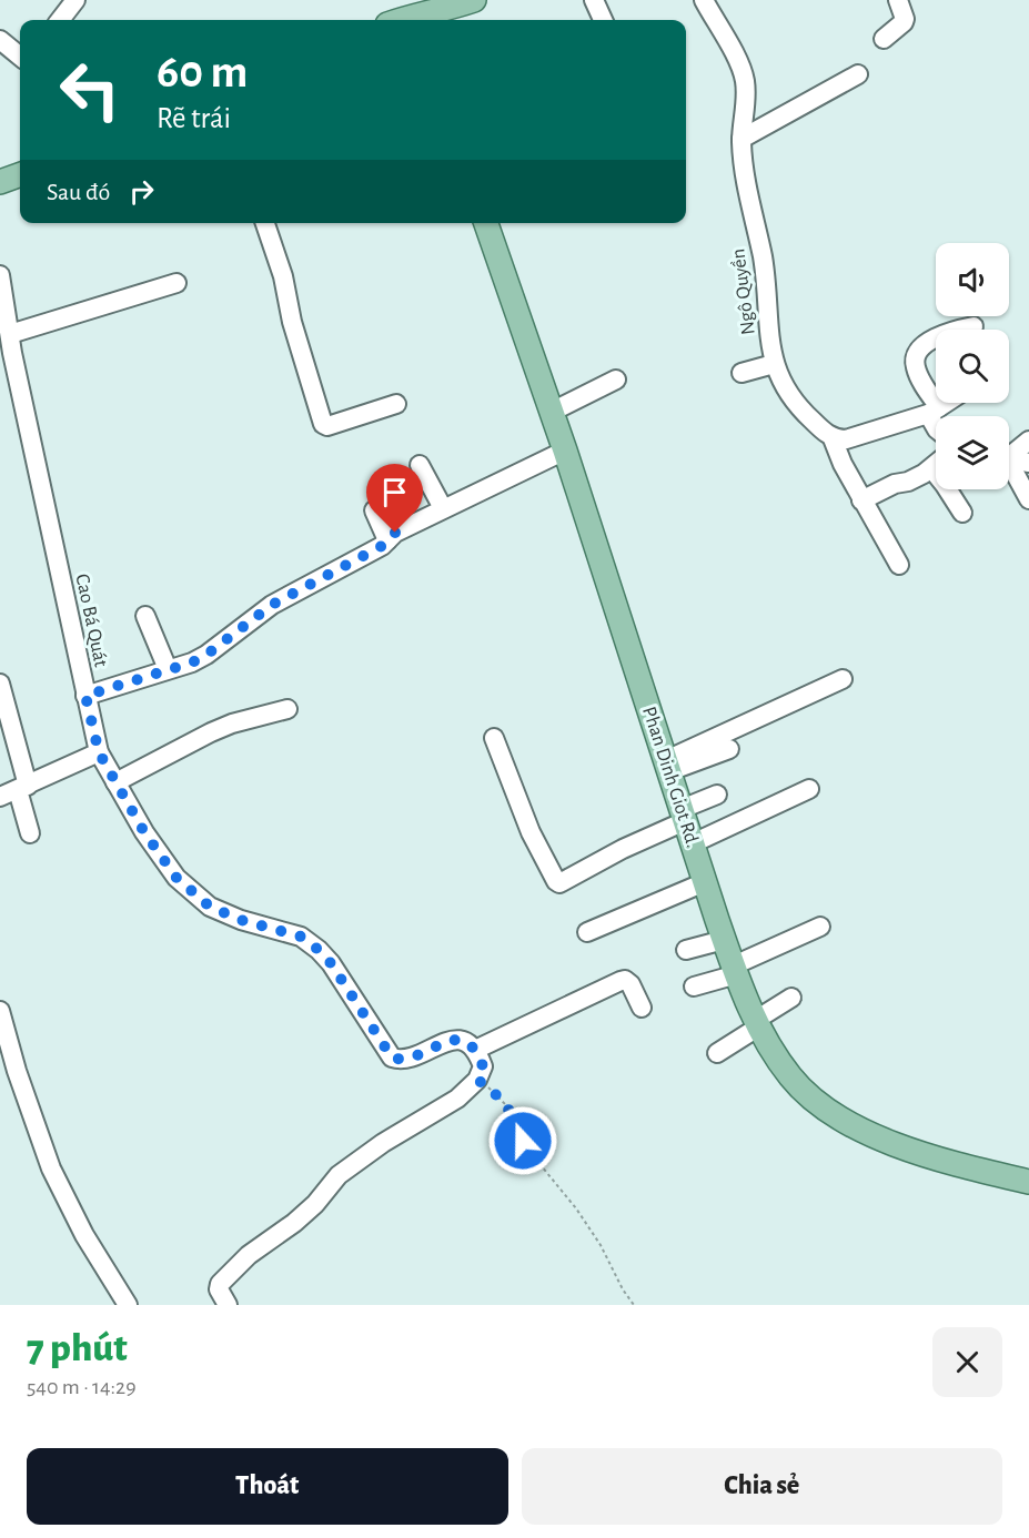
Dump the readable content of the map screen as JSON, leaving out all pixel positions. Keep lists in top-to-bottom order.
{
  "streets": {
    "main road": ["Phan Dinh Giot Rd."],
    "street": ["Ngô Quyền", "Cao Bá Quát"]
  },
  "page": {
    "turn": ["60 m", "Rẽ trái"],
    "then": "Sau đó",
    "heading": ["7 phút", "540 m · 14:29"],
    "buttons": ["Thoát", "Chia sẻ"]
  }
}
